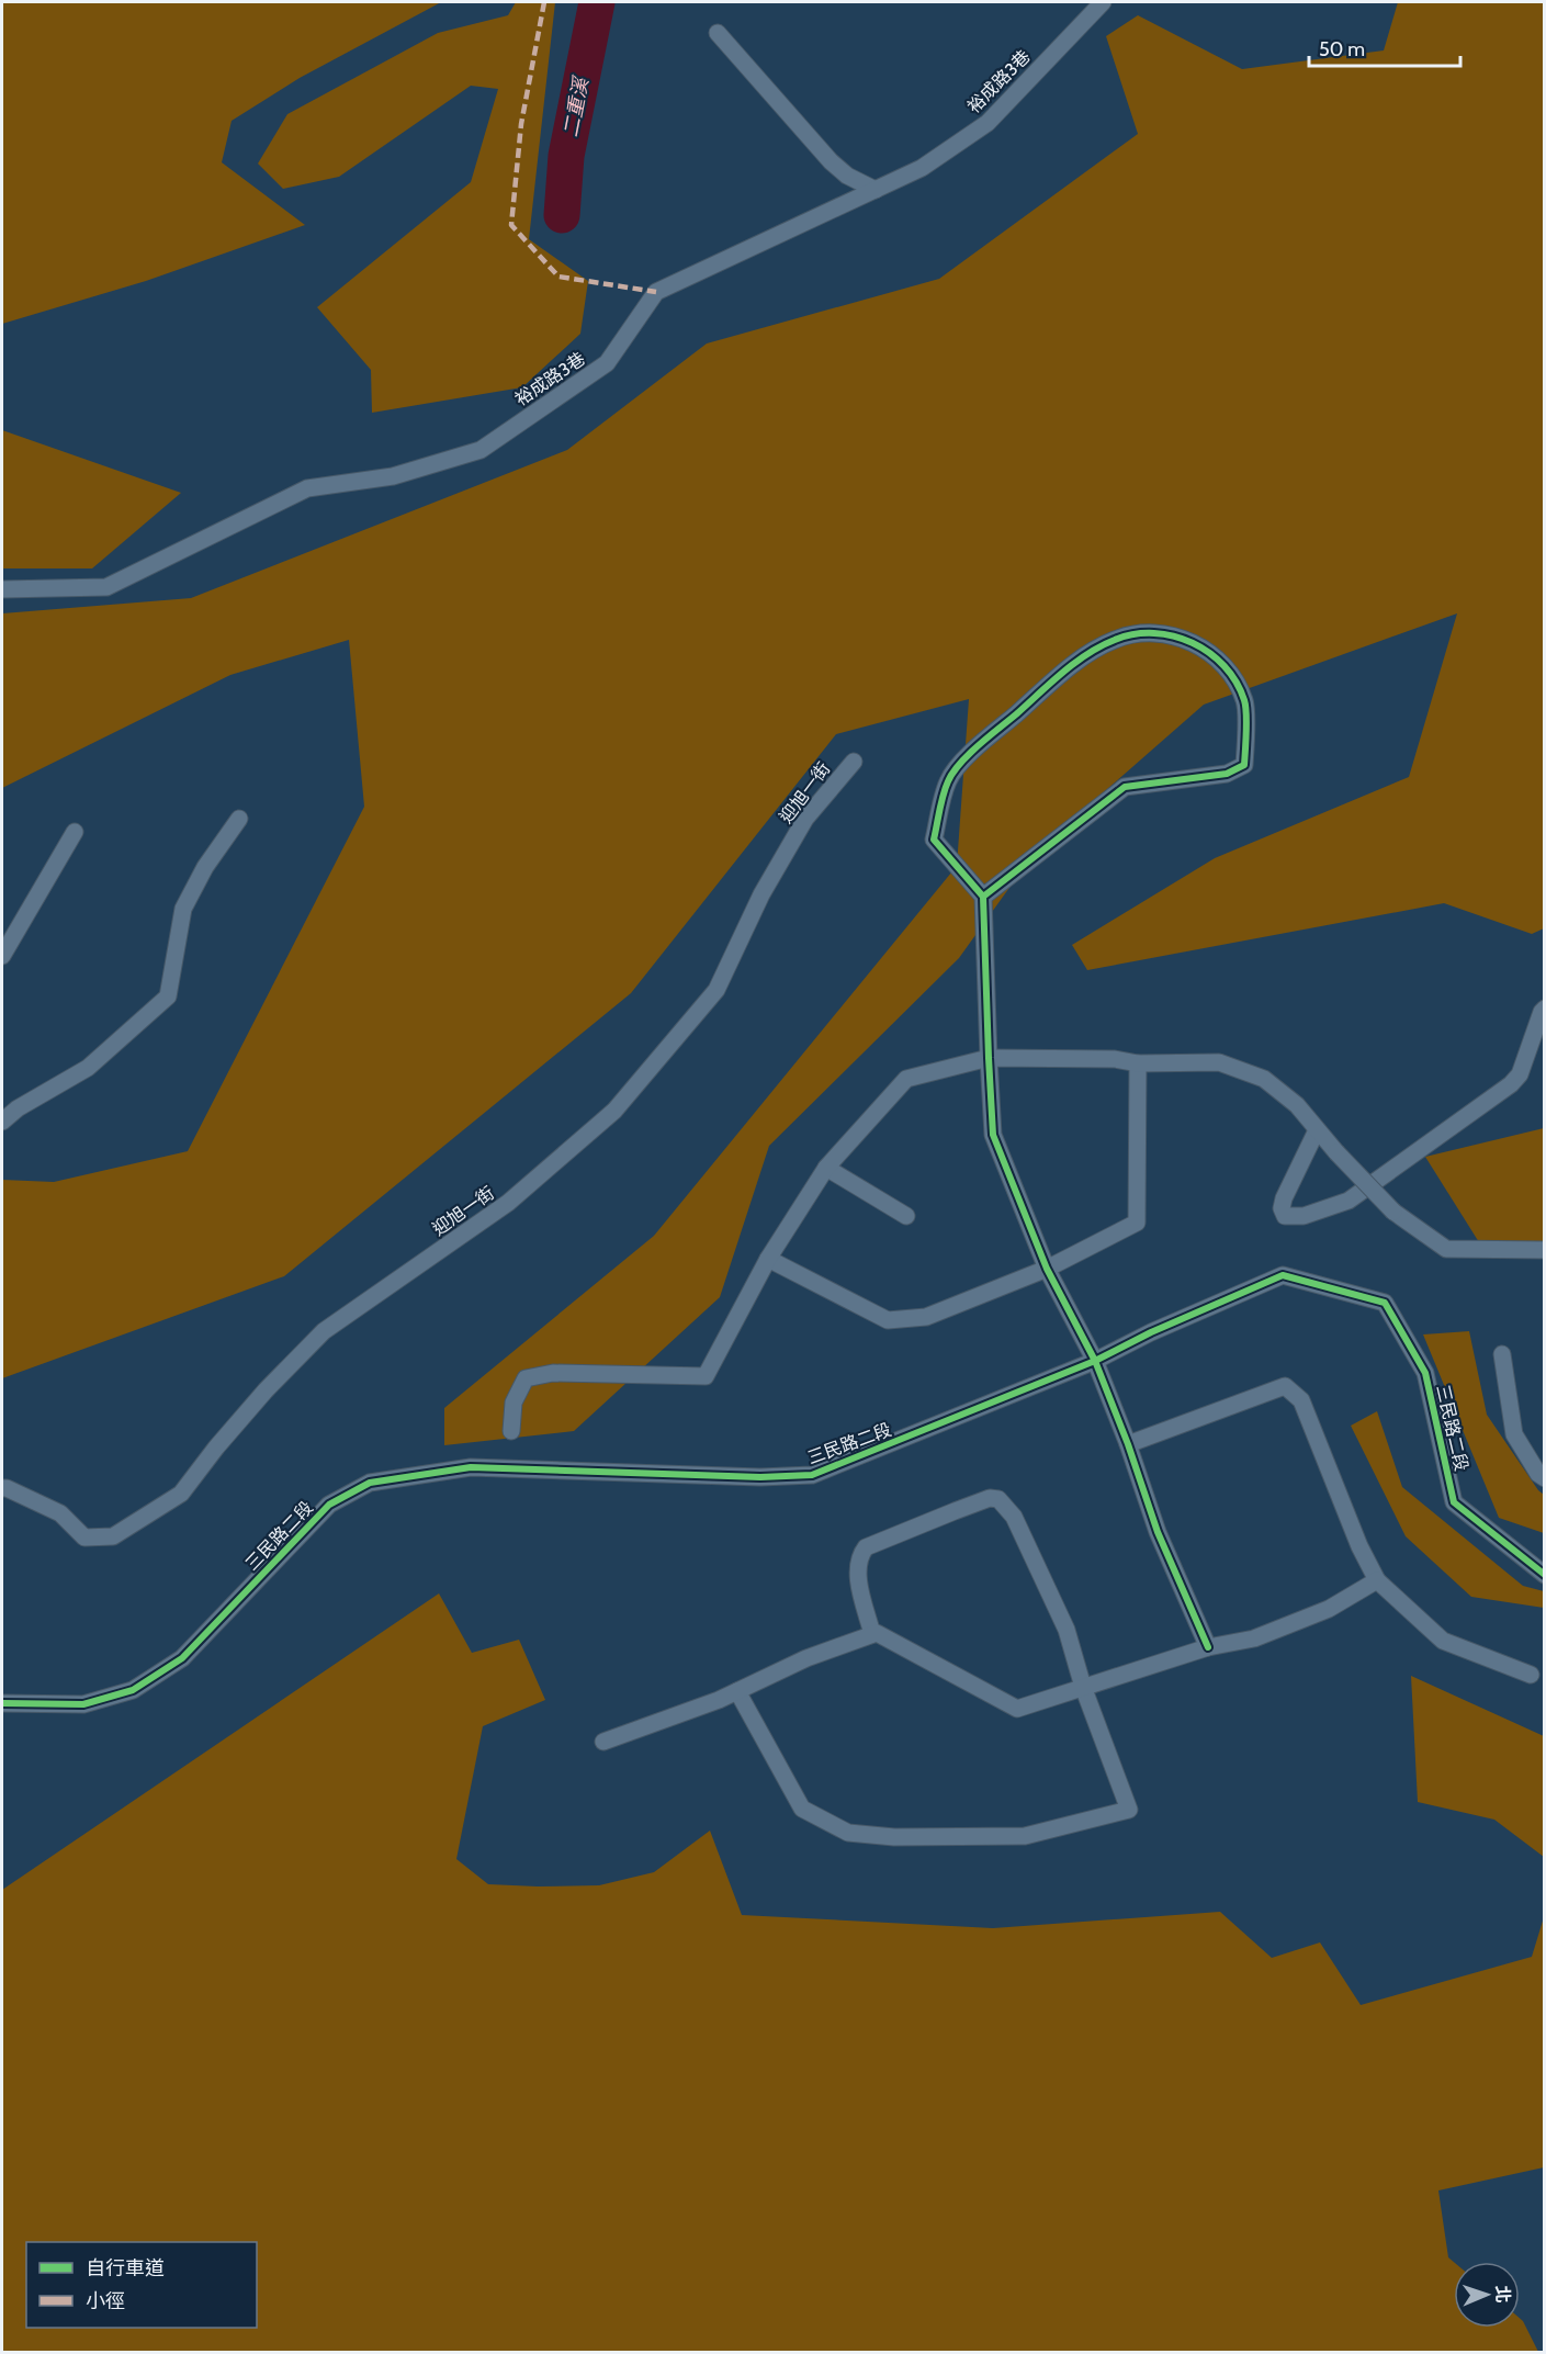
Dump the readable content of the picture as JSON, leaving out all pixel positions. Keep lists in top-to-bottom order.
{
  "streets": {
    "street": ["裕成路3巷", "迎旭一街", "三民路二段"]
  },
  "water": ["二重溪"],
  "legend": ["自行車道", "小徑"],
  "scale_bar": "50 m",
  "north": "right"
}
